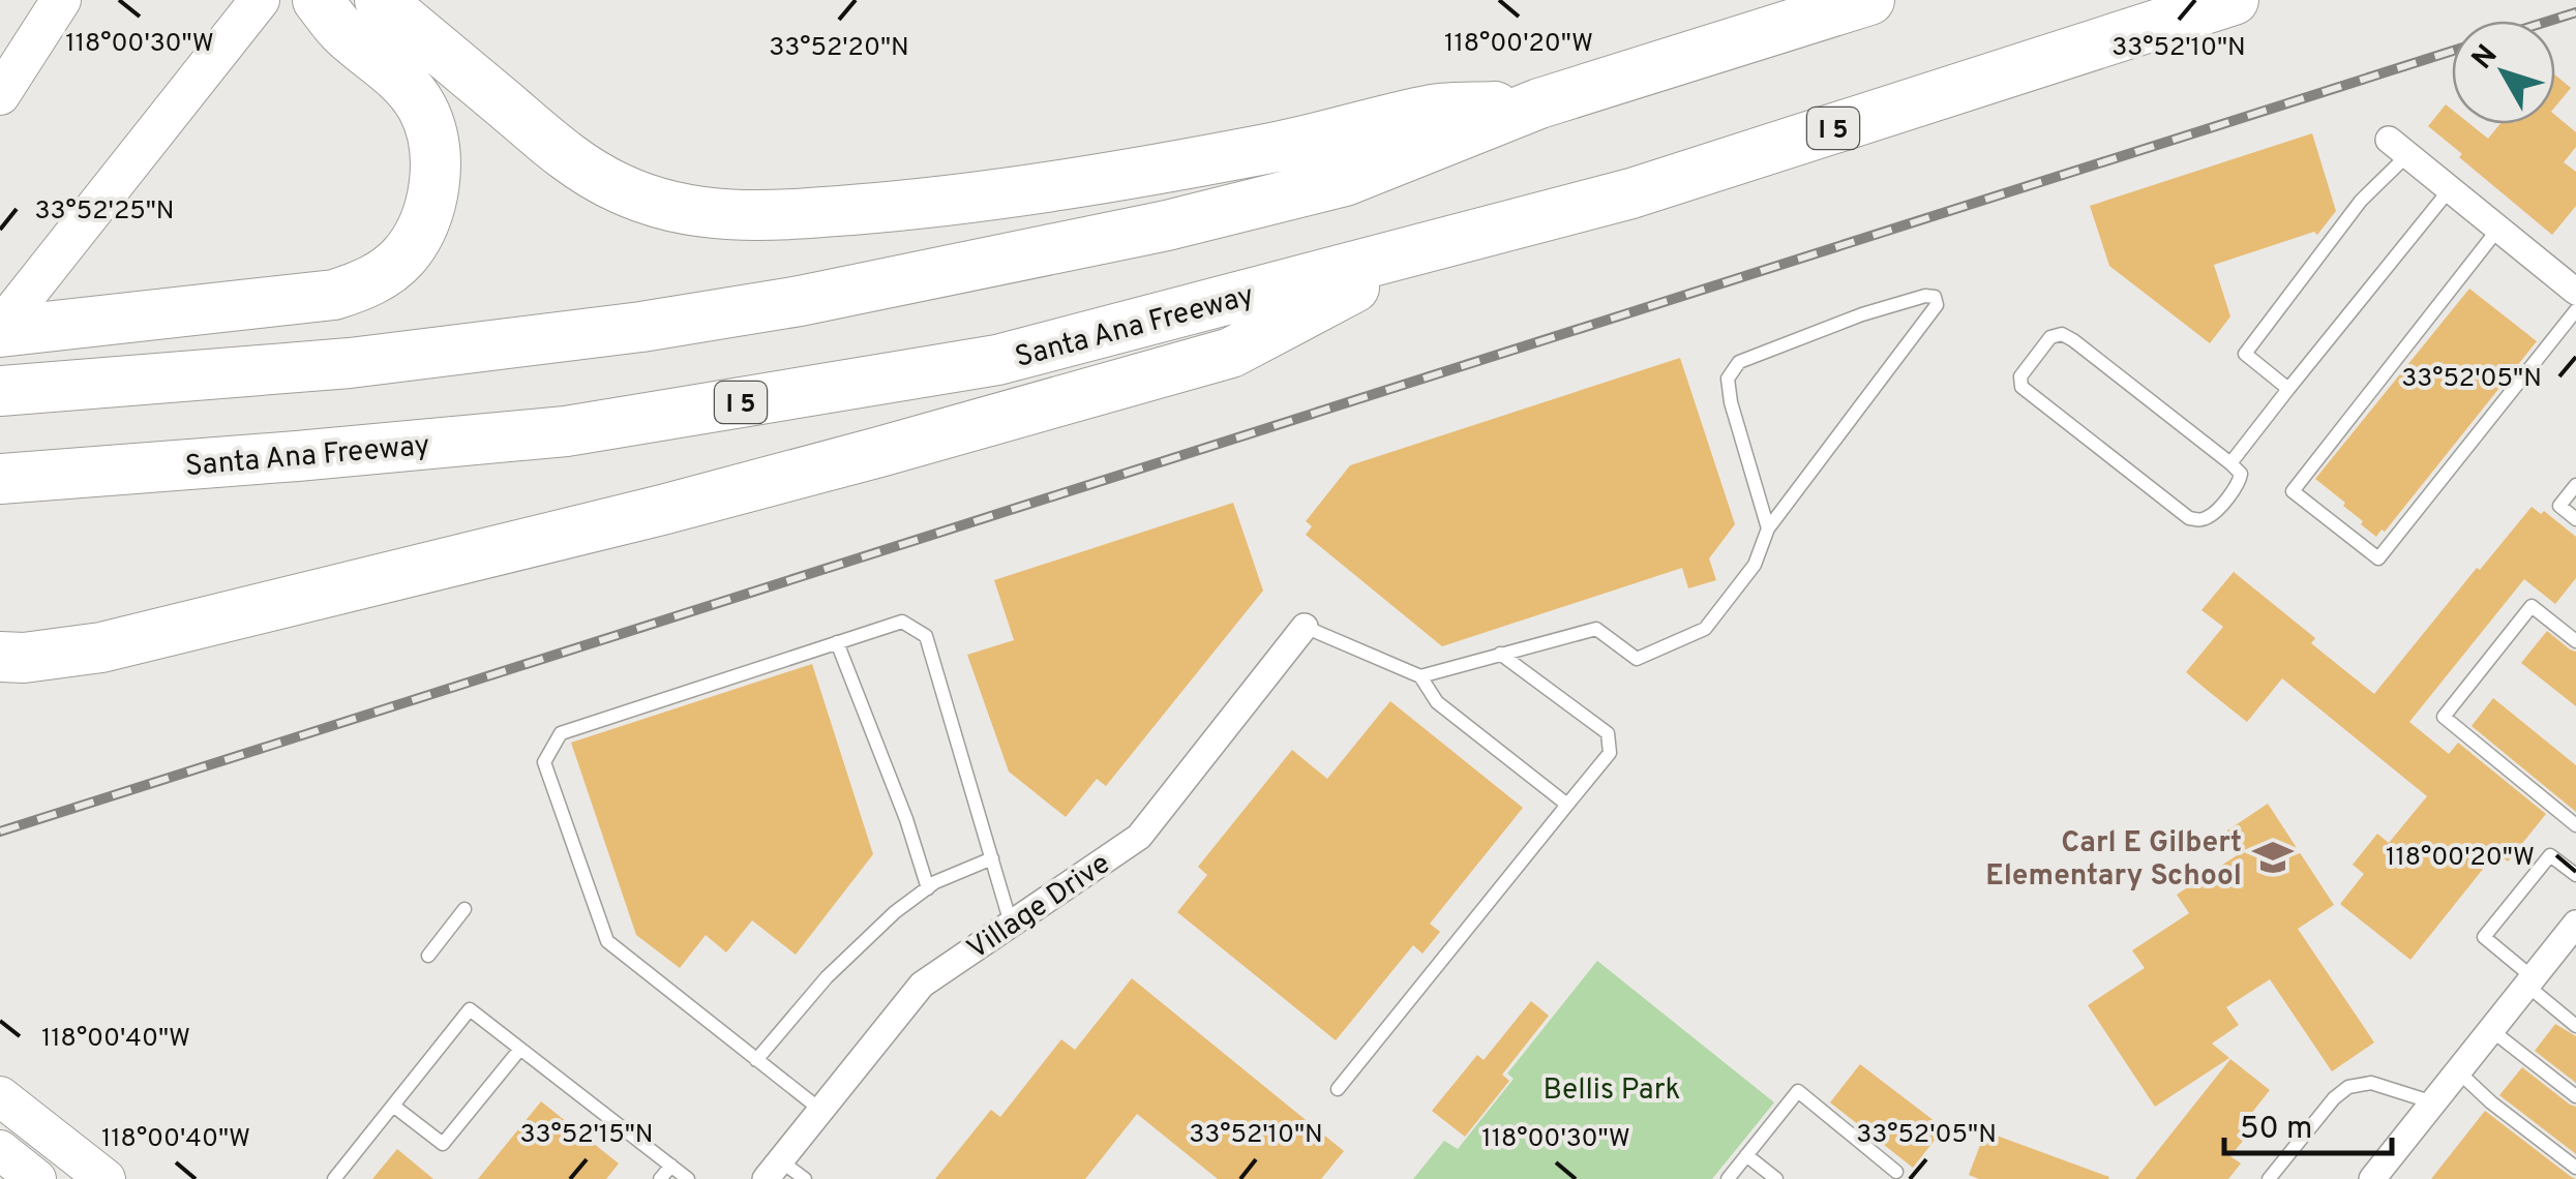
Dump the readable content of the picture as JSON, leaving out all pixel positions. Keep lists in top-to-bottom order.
{
  "streets": {
    "highway": ["I 5", "Santa Ana Freeway"],
    "street": ["Village Drive"]
  },
  "parks": ["Bellis Park"],
  "places": {
    "school or university": ["Carl E Gilbert Elementary School"]
  },
  "scale_bar": "50 m",
  "north": "top left",
  "coordinates": [
    "118°00'30\"W",
    "118°00'20\"W",
    "33°52'20\"N",
    "33°52'10\"N",
    "33°52'25\"N",
    "33°52'05\"N",
    "118°00'40\"W",
    "33°52'15\"N"
  ]
}
